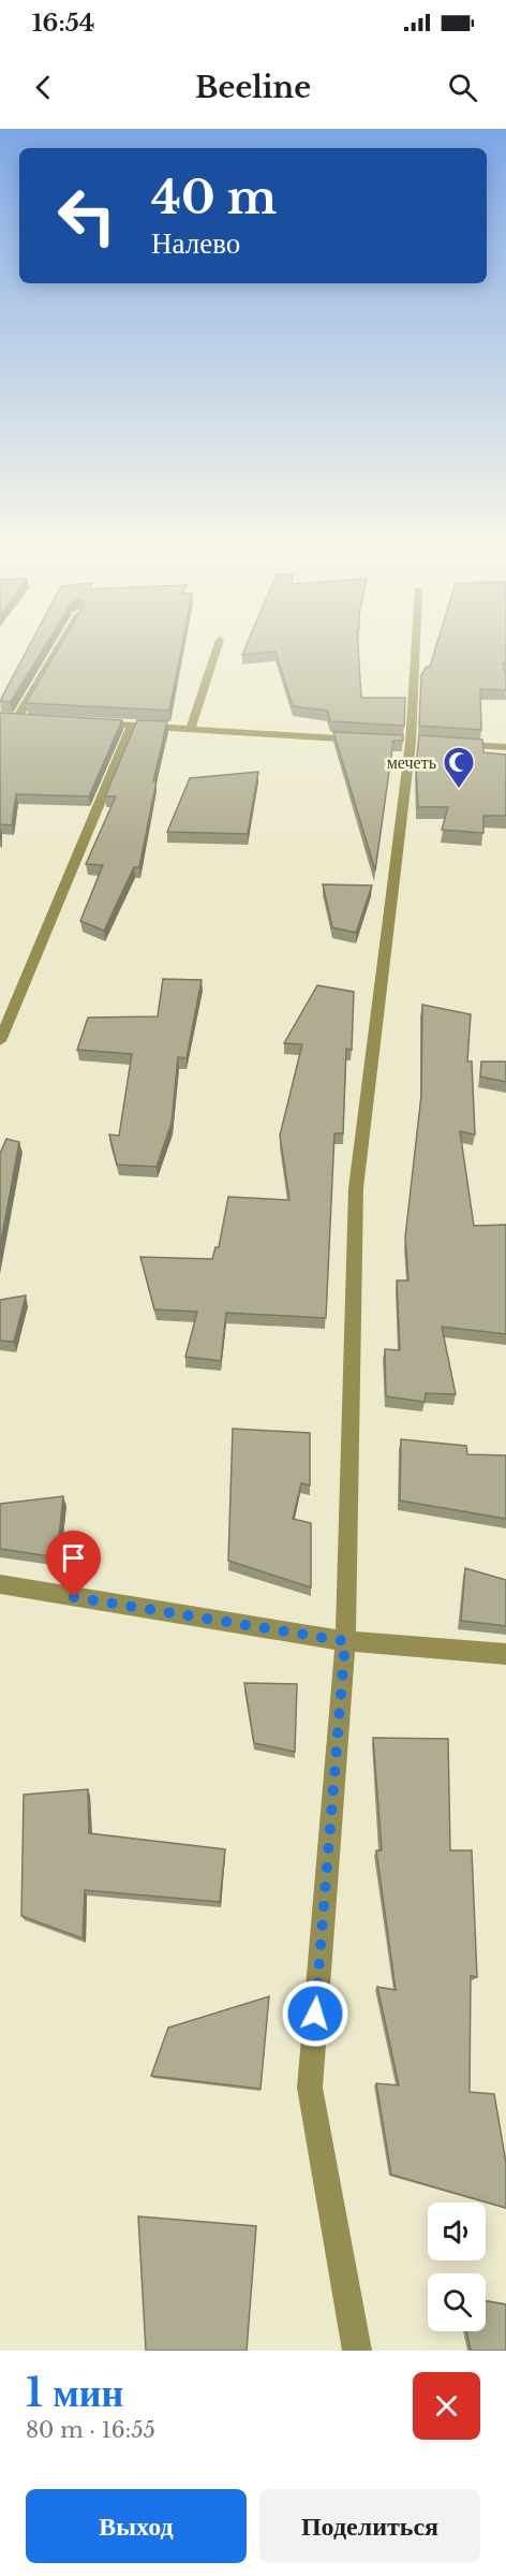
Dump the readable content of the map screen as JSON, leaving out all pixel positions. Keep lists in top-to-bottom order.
{
  "places": {
    "mosque": ["мечеть"]
  },
  "page": {
    "status": "16:54",
    "header": "Beeline",
    "turn": ["40 m", "Налево"],
    "heading": ["1 мин", "80 m · 16:55"],
    "buttons": ["Выход", "Поделиться"]
  }
}
